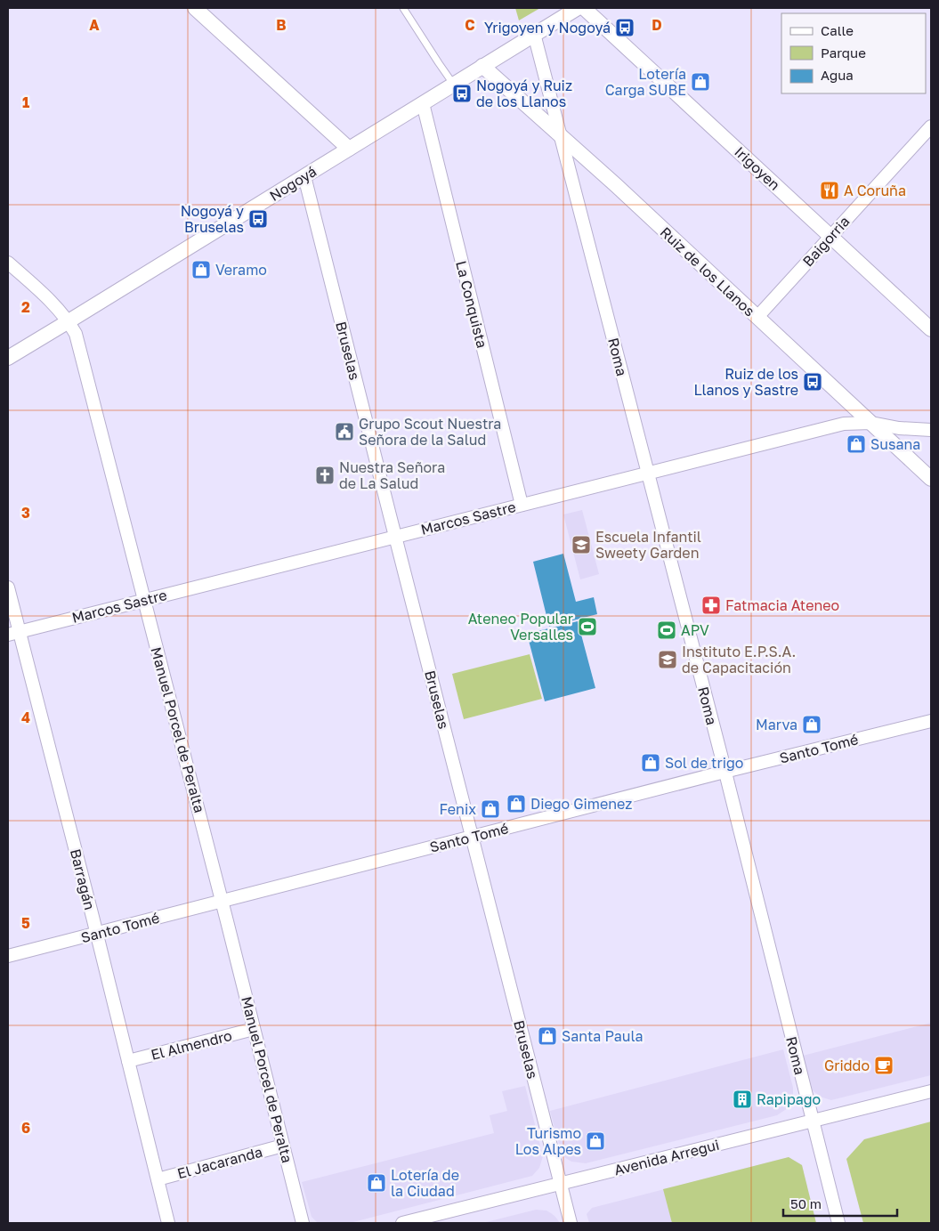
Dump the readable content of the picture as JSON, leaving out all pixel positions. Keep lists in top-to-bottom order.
{
  "streets": {
    "street": [
      "Irigoyen",
      "Nogoyá",
      "Baigorria",
      "Ruiz de los Llanos",
      "La Conquista",
      "Bruselas",
      "Roma",
      "Marcos Sastre",
      "Manuel Porcel de Peralta",
      "Santo Tomé",
      "Barragán",
      "El Almendro",
      "Avenida Arregui",
      "El Jacaranda"
    ]
  },
  "crossings": [
    ["Irigoyen", "Baigorria"],
    ["Nogoyá", "Ruiz de los Llanos"],
    ["Nogoyá", "La Conquista"],
    ["Nogoyá", "Bruselas"],
    ["Nogoyá", "Roma"],
    ["Nogoyá", "Manuel Porcel de Peralta"],
    ["Baigorria", "Ruiz de los Llanos"],
    ["Ruiz de los Llanos", "Roma"],
    ["Ruiz de los Llanos", "Marcos Sastre"],
    ["La Conquista", "Marcos Sastre"],
    ["Bruselas", "Marcos Sastre"],
    ["Bruselas", "Santo Tomé"],
    ["Bruselas", "Avenida Arregui"],
    ["Roma", "Marcos Sastre"],
    ["Roma", "Santo Tomé"],
    ["Roma", "Avenida Arregui"],
    ["Marcos Sastre", "Manuel Porcel de Peralta"],
    ["Marcos Sastre", "Barragán"],
    ["Manuel Porcel de Peralta", "Santo Tomé"],
    ["Manuel Porcel de Peralta", "El Almendro"],
    ["Manuel Porcel de Peralta", "El Jacaranda"],
    ["Santo Tomé", "Barragán"],
    ["Barragán", "El Almendro"],
    ["Barragán", "El Jacaranda"]
  ],
  "places": {
    "bus stop": [
      "Yrigoyen y Nogoyá",
      "Nogoyá y Ruiz de los Llanos",
      "Nogoyá y Bruselas",
      "Ruiz de los Llanos y Sastre"
    ],
    "shop": [
      "Lotería Carga SUBE",
      "Veramo",
      "Susana",
      "Marva",
      "Sol de trigo",
      "Diego Gimenez",
      "Fenix",
      "Santa Paula",
      "Turismo Los Alpes",
      "Lotería de la Ciudad"
    ],
    "restaurant": ["A Coruña"],
    "public building": ["Grupo Scout Nuestra Señora de la Salud"],
    "church": ["Nuestra Señora de La Salud"],
    "school or university": ["Escuela Infantil Sweety Garden", "Instituto E.P.S.A. de Capacitación"],
    "pharmacy": ["Fatmacia Ateneo"],
    "sports": ["Ateneo Popular Versalles", "APV"],
    "cafe": ["Griddo"],
    "building": ["Rapipago"]
  },
  "legend": ["Calle", "Parque", "Agua"],
  "scale_bar": "50 m",
  "grid": {
    "columns": [
      "A",
      "B",
      "C",
      "D"
    ],
    "rows": [
      "1",
      "2",
      "3",
      "4",
      "5",
      "6"
    ]
  }
}
